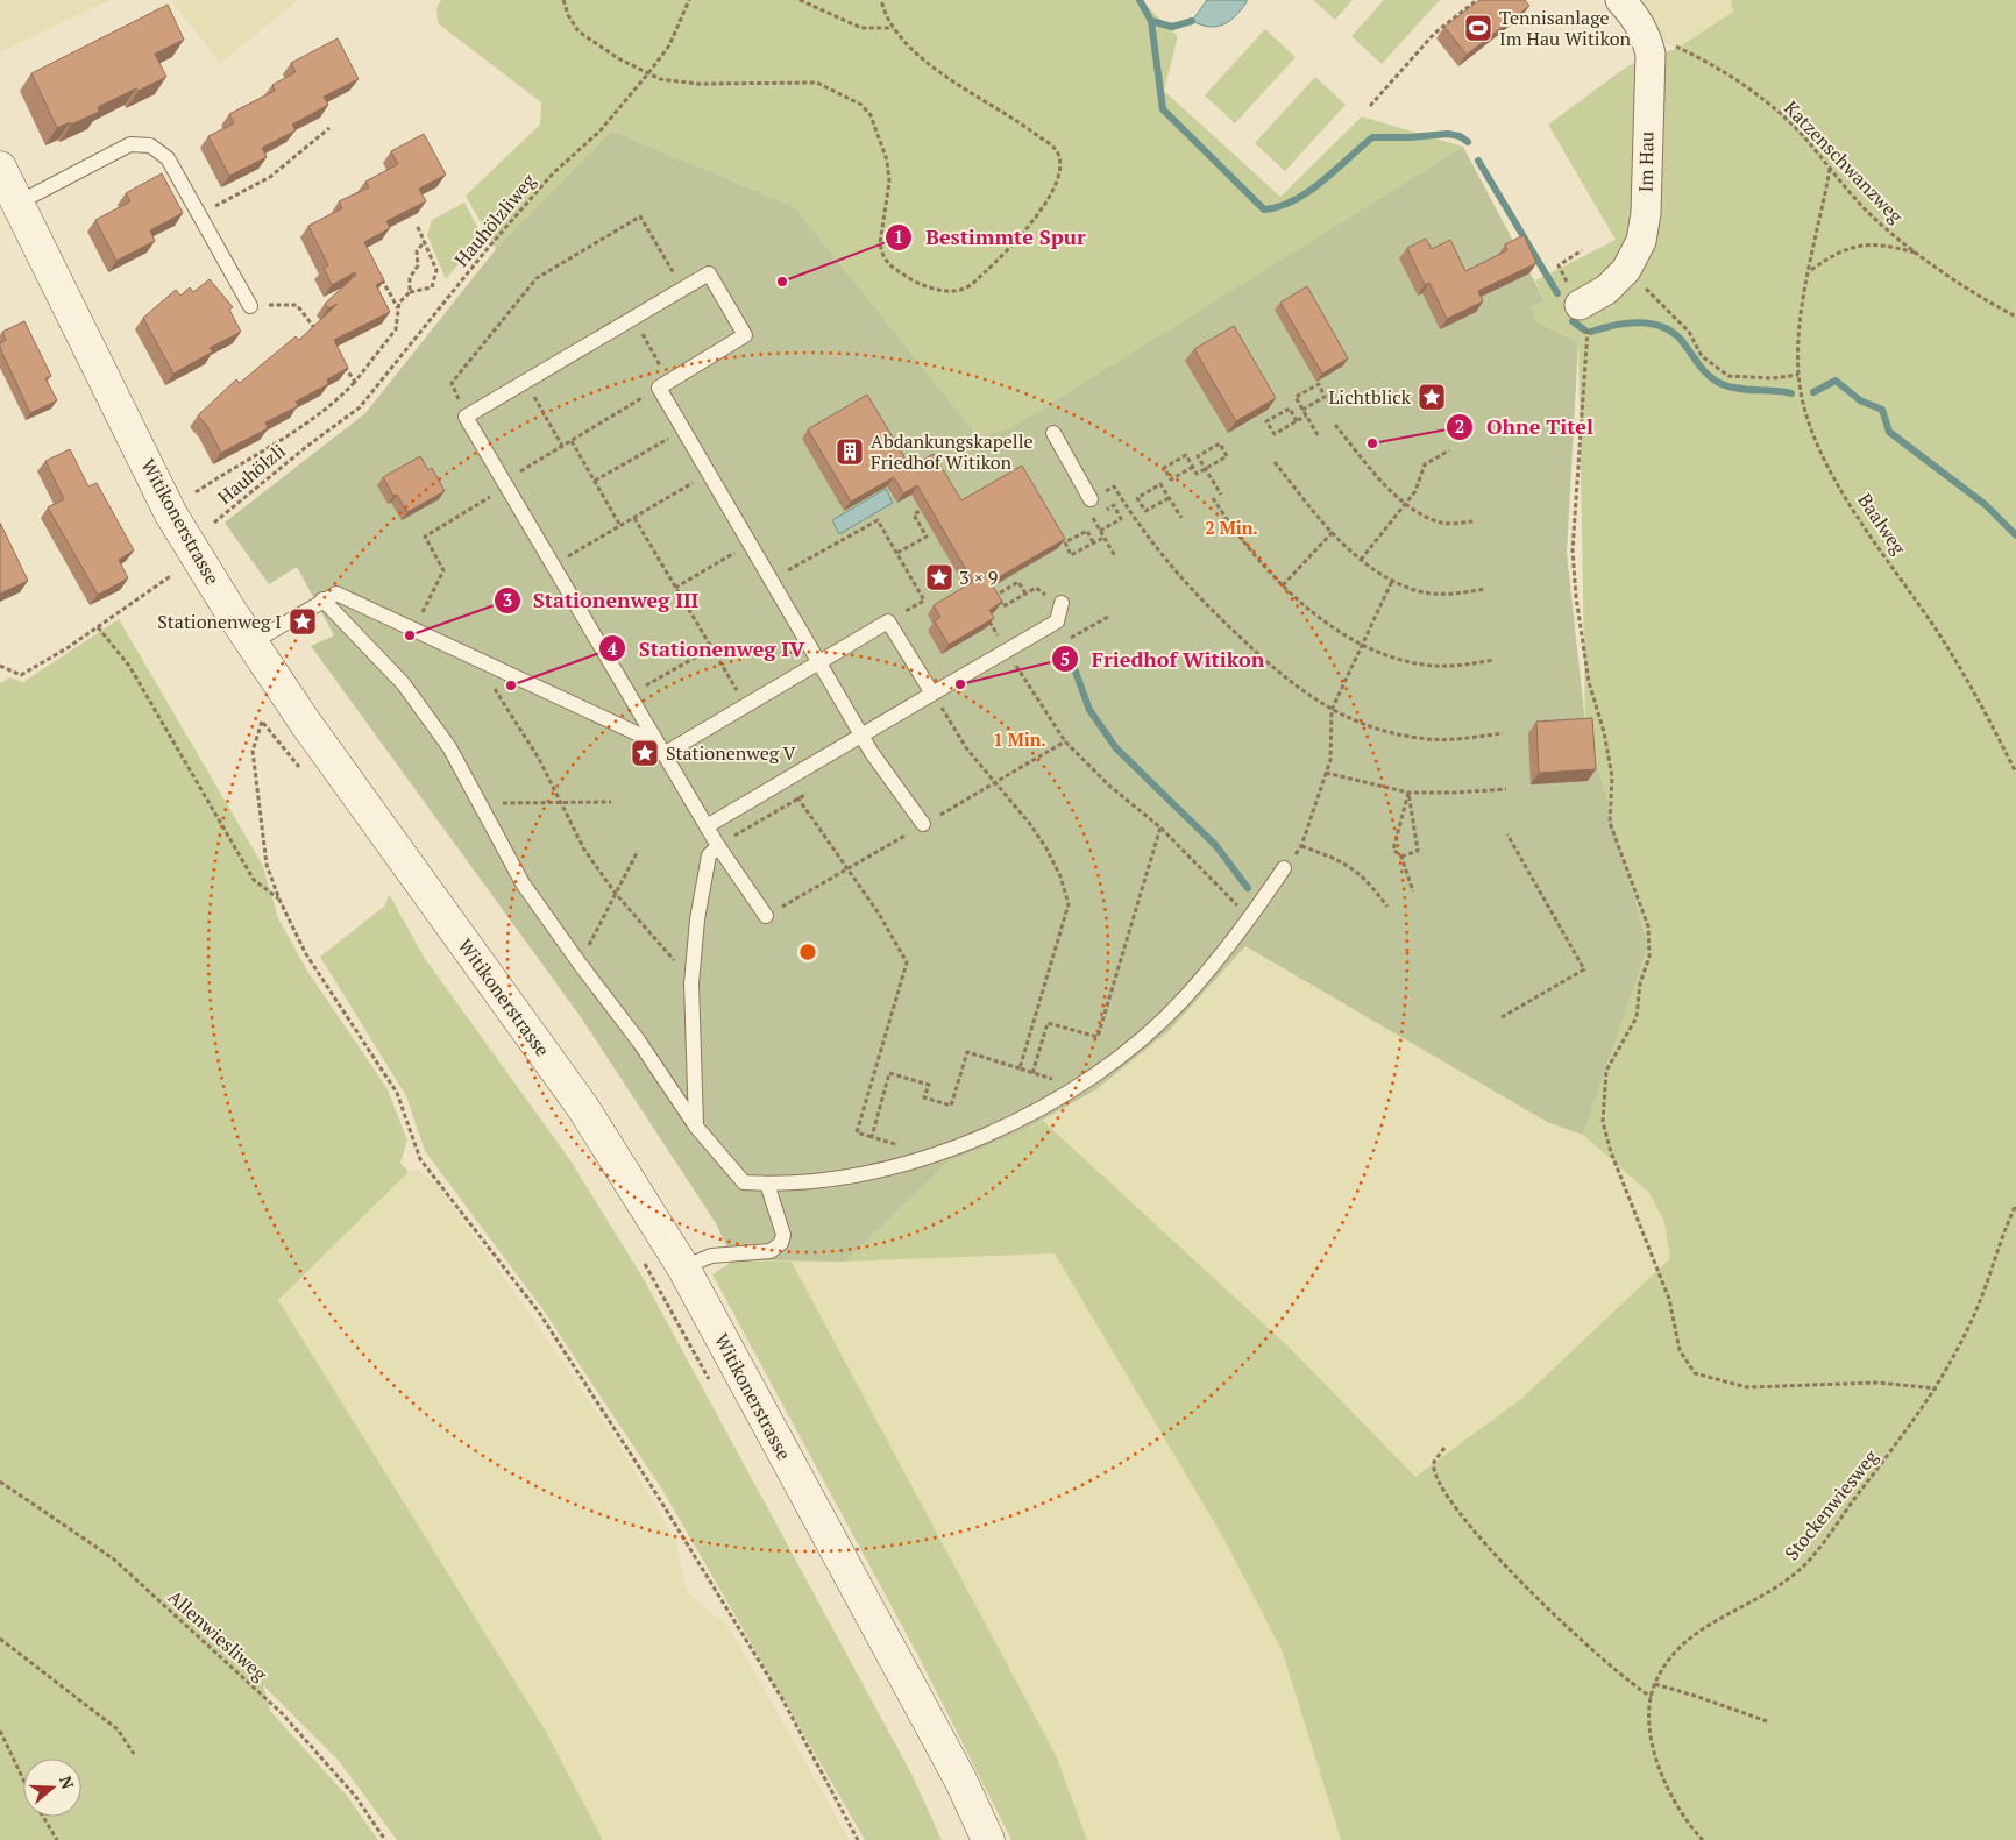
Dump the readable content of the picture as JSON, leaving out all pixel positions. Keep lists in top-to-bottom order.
{
  "streets": {
    "main road": ["Witikonerstrasse"],
    "street": ["Im Hau"],
    "path": [
      "Katzenschwanzweg",
      "Hauhölzliweg",
      "Hauhölzli",
      "Baalweg",
      "Stockenwiesweg",
      "Allenwiesliweg"
    ]
  },
  "crossings": [
    ["Katzenschwanzweg", "Baalweg"],
    ["Hauhölzliweg", "Hauhölzli"]
  ],
  "places": {
    "sports": ["Tennisanlage Im Hau Witikon"],
    "other": [
      "Bestimmte Spur",
      "Ohne Titel",
      "Stationenweg III",
      "Friedhof Witikon",
      "Stationenweg IV"
    ],
    "place": [
      "Lichtblick",
      "3 × 9",
      "Stationenweg I",
      "Stationenweg V"
    ],
    "building": ["Abdankungskapelle Friedhof Witikon"]
  },
  "north": "right",
  "rings": ["2 Min.", "1 Min."]
}
